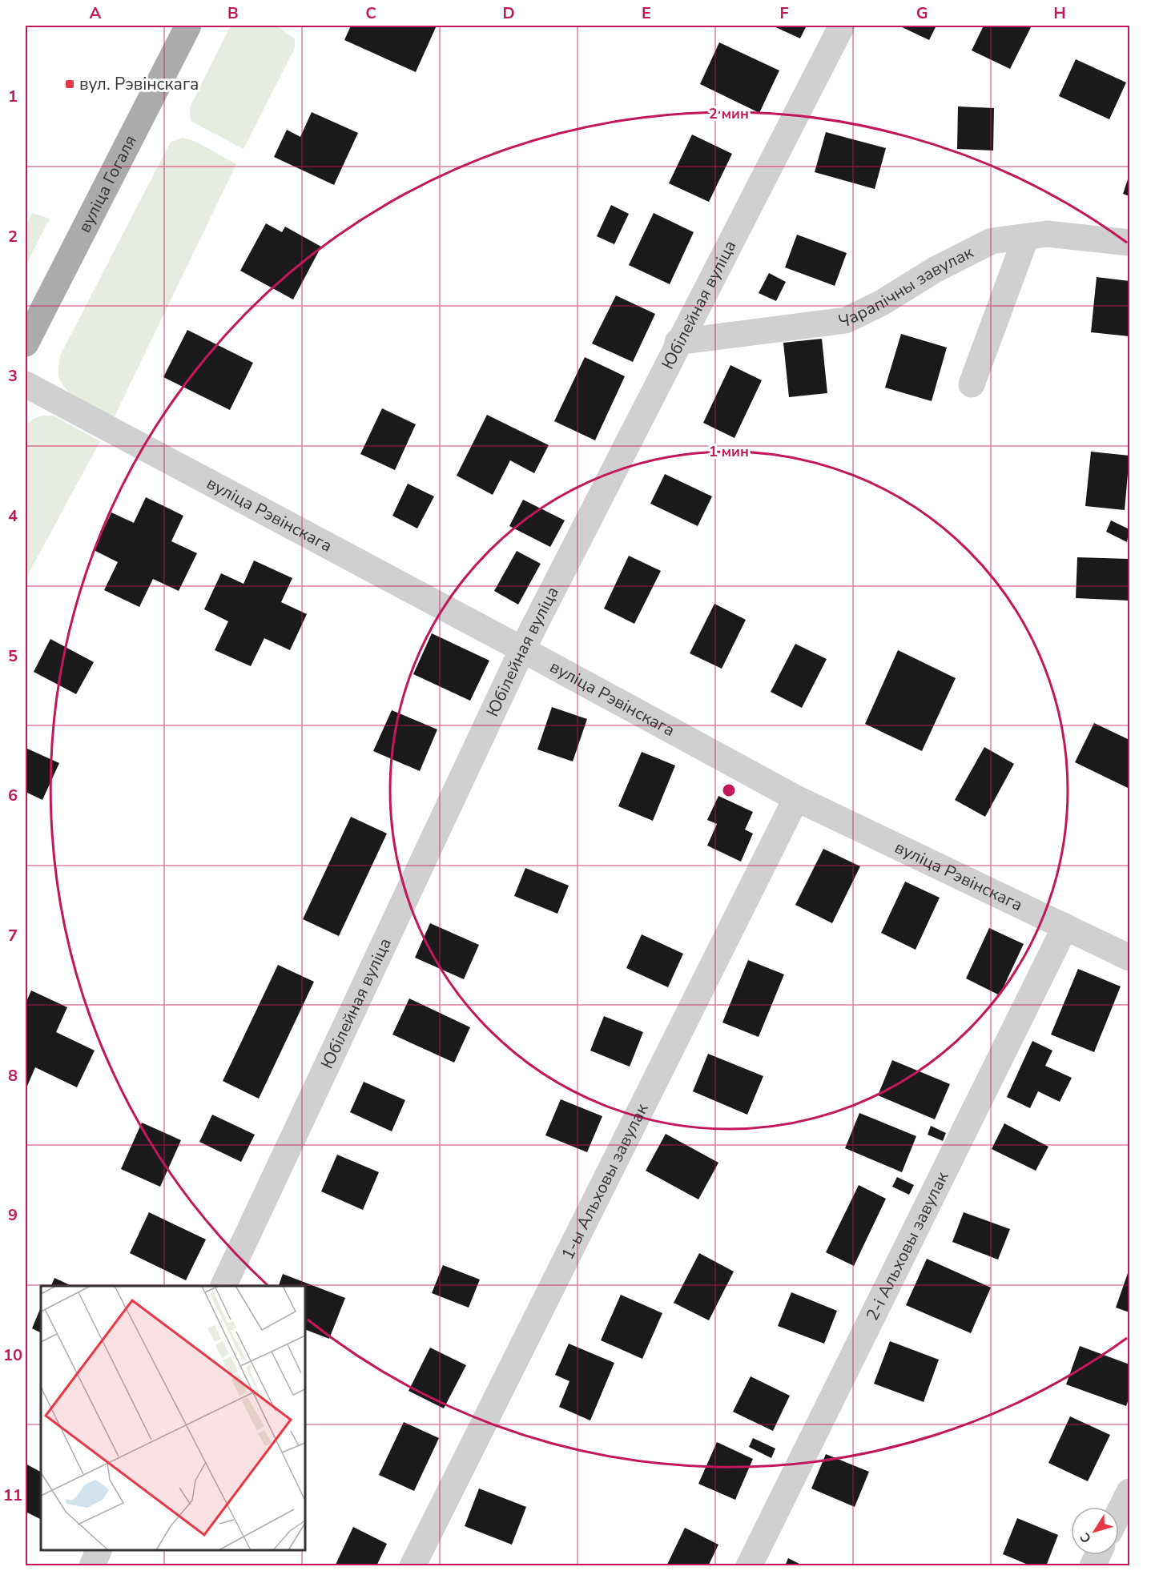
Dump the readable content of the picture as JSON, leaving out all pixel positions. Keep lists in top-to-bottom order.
{
  "streets": {
    "main road": ["вуліца Гогаля"],
    "street": [
      "Чарапічны завулак",
      "Юбілейная вуліца",
      "вуліца Рэвінскага",
      "1-ы Альховы завулак",
      "2-і Альховы завулак"
    ]
  },
  "crossings": [
    ["Чарапічны завулак", "Юбілейная вуліца"],
    ["Юбілейная вуліца", "вуліца Рэвінскага"],
    ["вуліца Рэвінскага", "1-ы Альховы завулак"],
    ["вуліца Рэвінскага", "2-і Альховы завулак"]
  ],
  "places": {
    "transit": ["вул. Рэвінскага"]
  },
  "north": "bottom left",
  "grid": {
    "columns": [
      "A",
      "B",
      "C",
      "D",
      "E",
      "F",
      "G",
      "H"
    ],
    "rows": [
      "1",
      "2",
      "3",
      "4",
      "5",
      "6",
      "7",
      "8",
      "9",
      "10",
      "11"
    ]
  },
  "rings": ["2 мин", "1 мин"]
}
